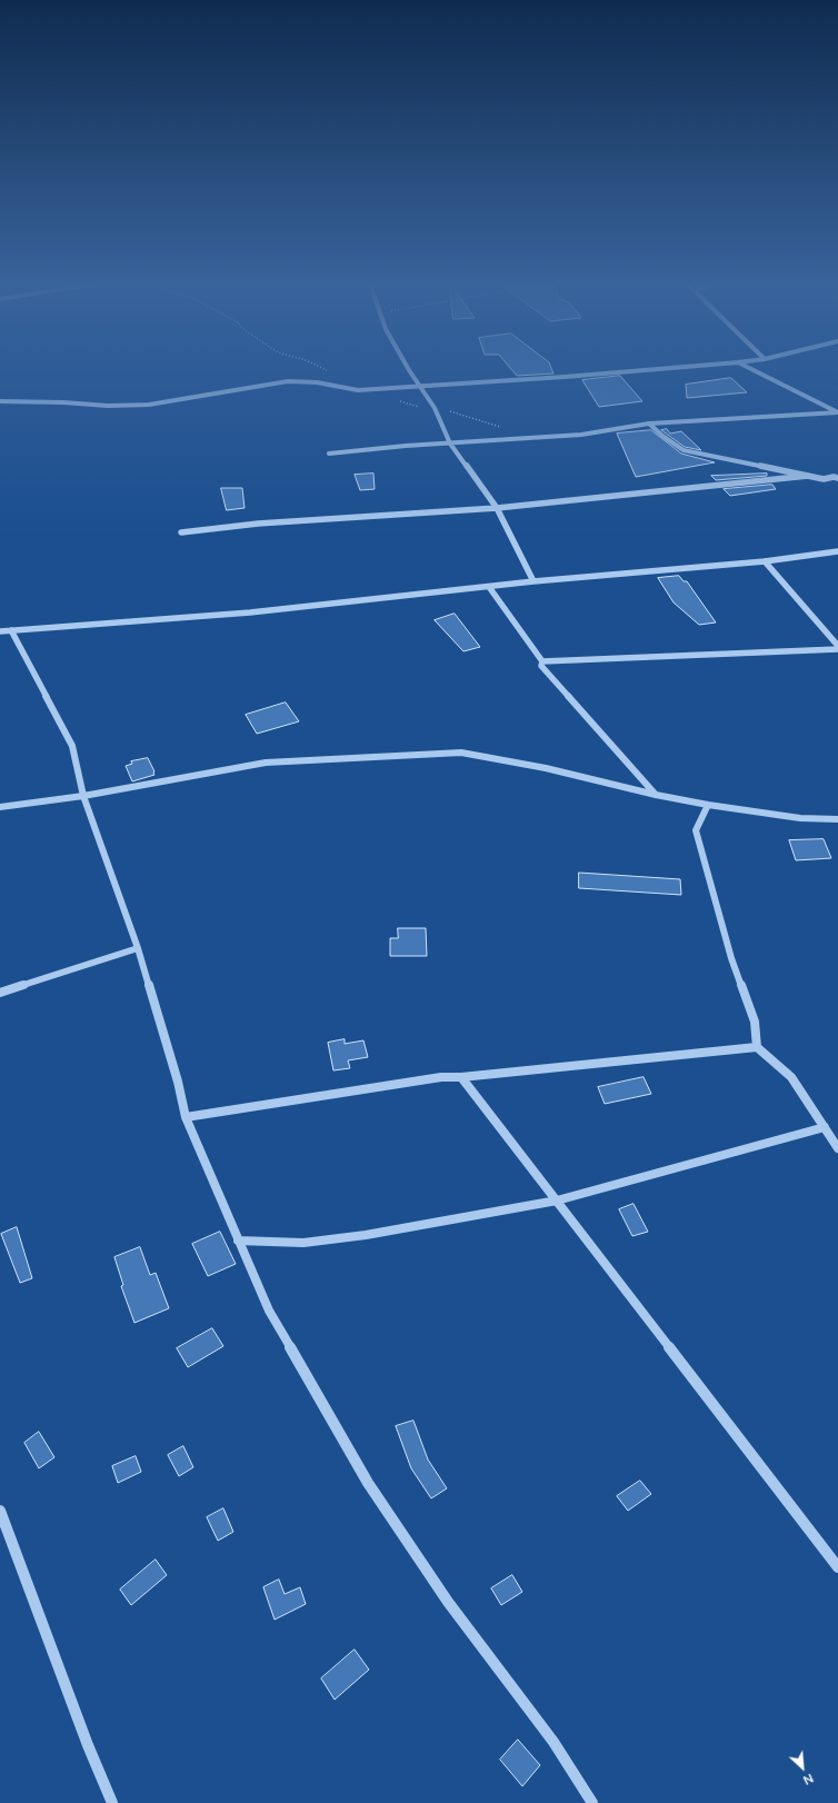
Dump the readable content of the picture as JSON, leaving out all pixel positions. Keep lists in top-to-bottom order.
{
  "north": "bottom right"
}
